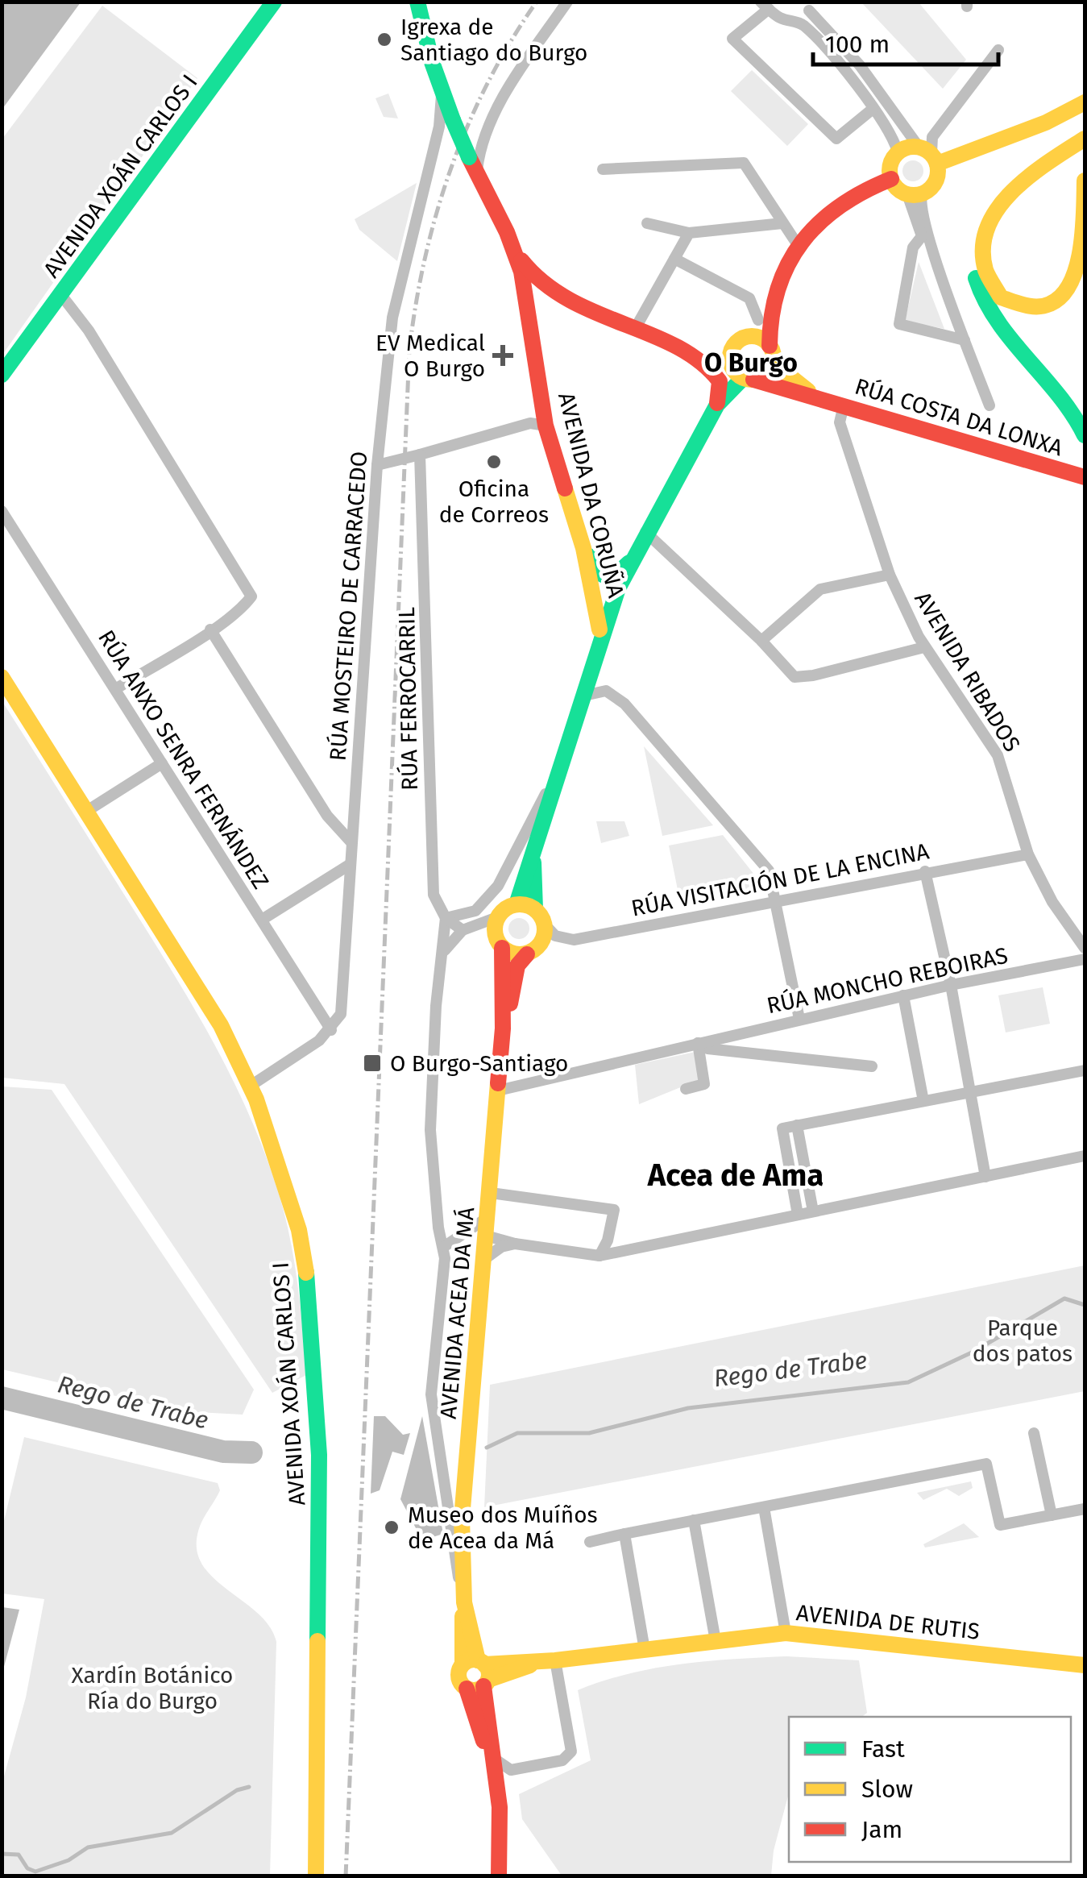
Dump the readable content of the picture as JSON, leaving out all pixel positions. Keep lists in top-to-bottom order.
{
  "streets": {
    "main road": [
      "AVENIDA XOÁN CARLOS I",
      "RÚA COSTA DA LONXA",
      "AVENIDA DA CORUÑA",
      "AVENIDA ACEA DA MÁ",
      "AVENIDA DE RUTIS"
    ],
    "street": [
      "RÚA MOSTEIRO DE CARRACEDO",
      "AVENIDA RIBADOS",
      "RÚA FERROCARRIL",
      "RÚA ANXO SENRA FERNÁNDEZ",
      "RÚA VISITACIÓN DE LA ENCINA",
      "RÚA MONCHO REBOIRAS"
    ]
  },
  "crossings": [
    ["RÚA COSTA DA LONXA", "AVENIDA RIBADOS"],
    ["AVENIDA DA CORUÑA", "RÚA MOSTEIRO DE CARRACEDO"],
    ["RÚA MOSTEIRO DE CARRACEDO", "RÚA ANXO SENRA FERNÁNDEZ"],
    ["AVENIDA RIBADOS", "RÚA VISITACIÓN DE LA ENCINA"],
    ["RÚA MONCHO REBOIRAS", "AVENIDA ACEA DA MÁ"],
    ["AVENIDA ACEA DA MÁ", "AVENIDA DE RUTIS"]
  ],
  "districts": ["O Burgo", "Acea de Ama"],
  "water": ["Rego de Trabe"],
  "parks": ["Parque dos patos", "Xardín Botánico Ría do Burgo"],
  "places": {
    "other": ["Igrexa de Santiago do Burgo", "Oficina de Correos", "Museo dos Muíños de Acea da Má"],
    "health": ["EV Medical O Burgo"],
    "transit": ["O Burgo-Santiago"]
  },
  "legend": ["Fast", "Slow", "Jam"],
  "scale_bar": "100 m"
}
